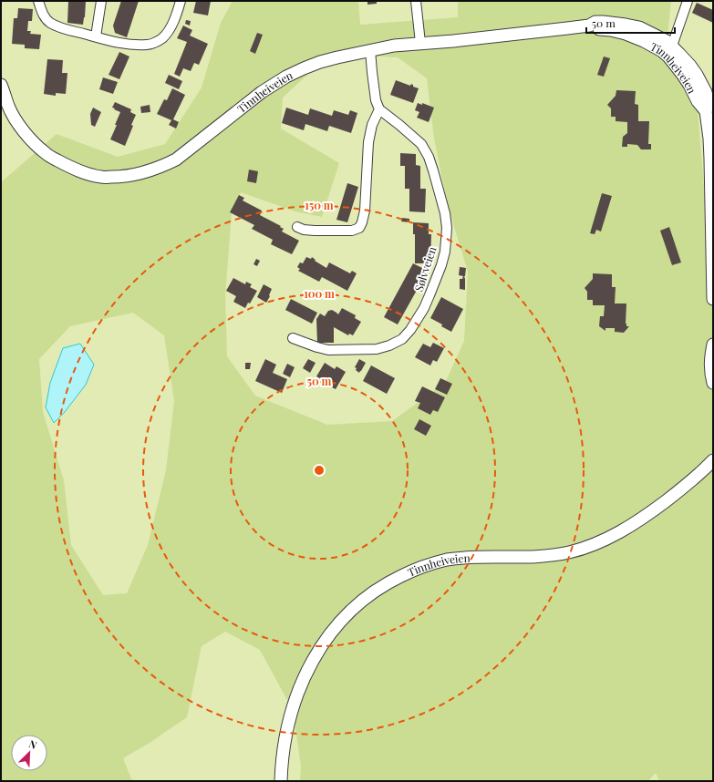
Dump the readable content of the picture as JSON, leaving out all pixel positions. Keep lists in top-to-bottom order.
{
  "streets": {
    "street": ["Tinnheiveien", "Sølvveien"]
  },
  "scale_bar": "50 m",
  "north": "top right",
  "rings": ["150 m", "100 m", "50 m"]
}
